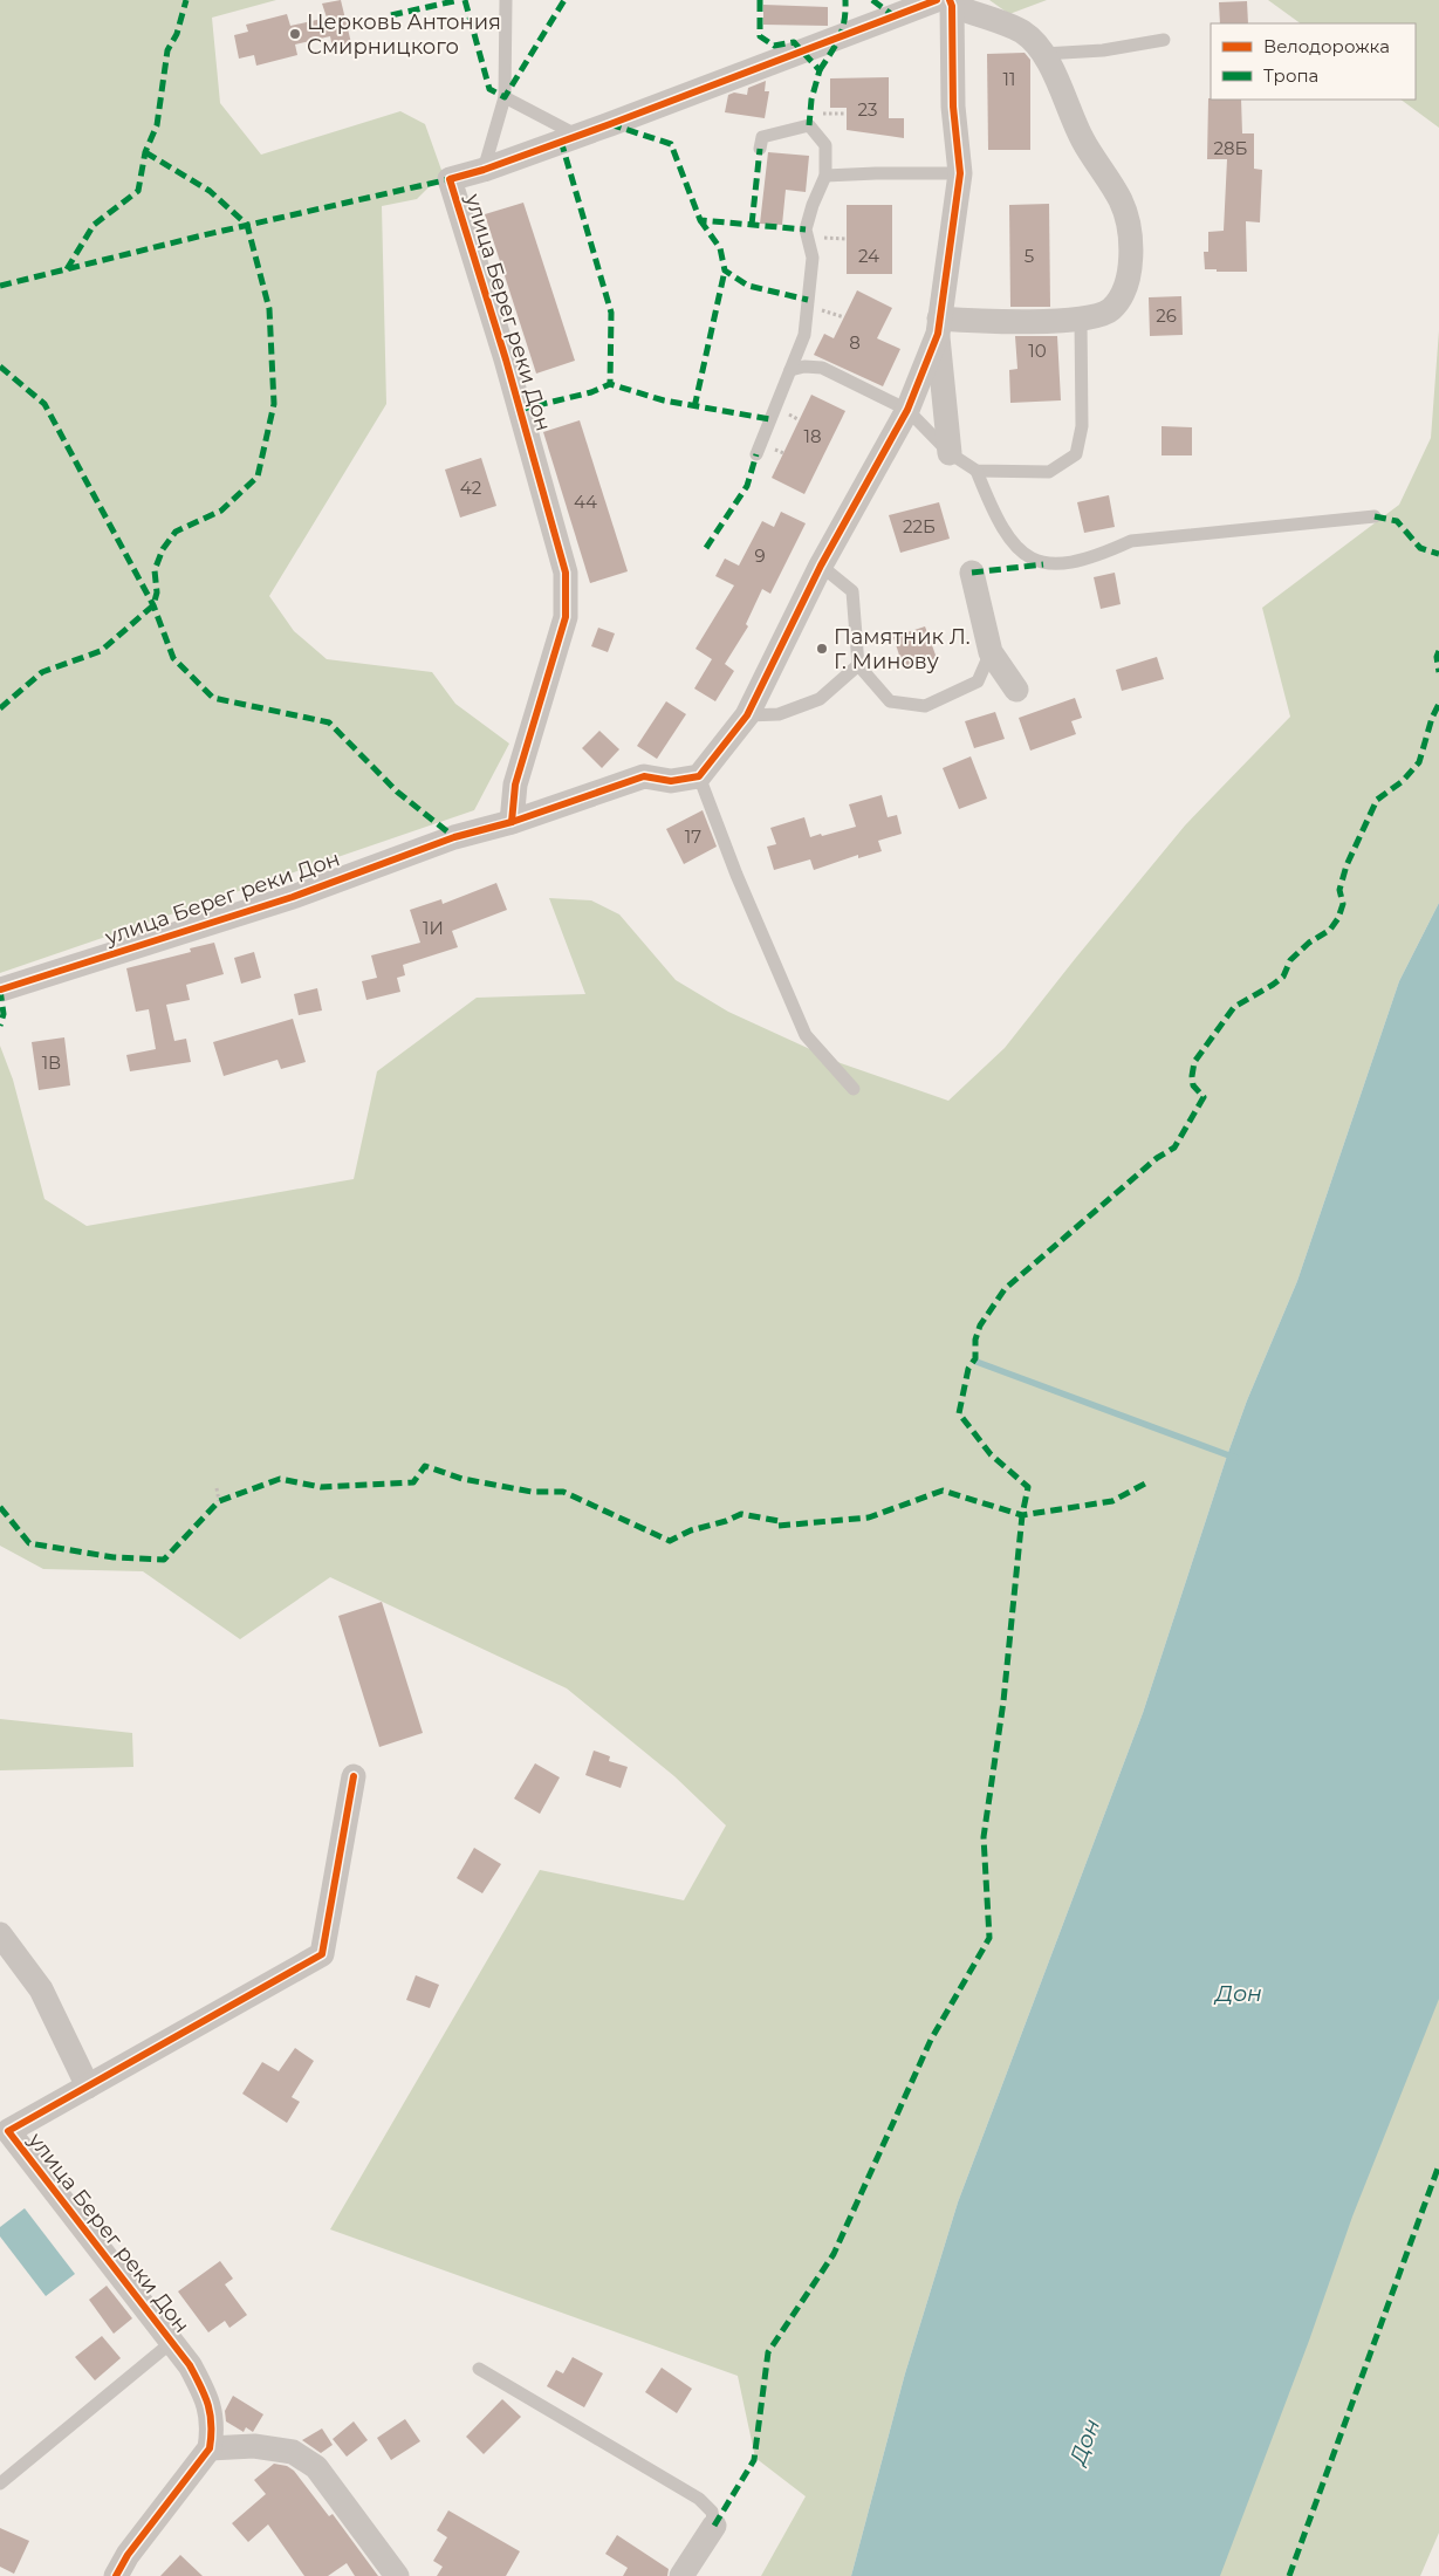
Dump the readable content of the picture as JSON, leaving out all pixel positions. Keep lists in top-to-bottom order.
{
  "streets": {
    "street": ["улица Берег реки Дон"]
  },
  "water": ["Дон"],
  "places": ["Церковь Антония Смирницкого", "Памятник Л. Г. Минову"],
  "house_numbers": [
    "11",
    "23",
    "28Б",
    "24",
    "5",
    "26",
    "8",
    "10",
    "18",
    "42",
    "44",
    "22Б",
    "9",
    "17",
    "1И",
    "1В"
  ],
  "legend": ["Велодорожка", "Тропа"]
}
